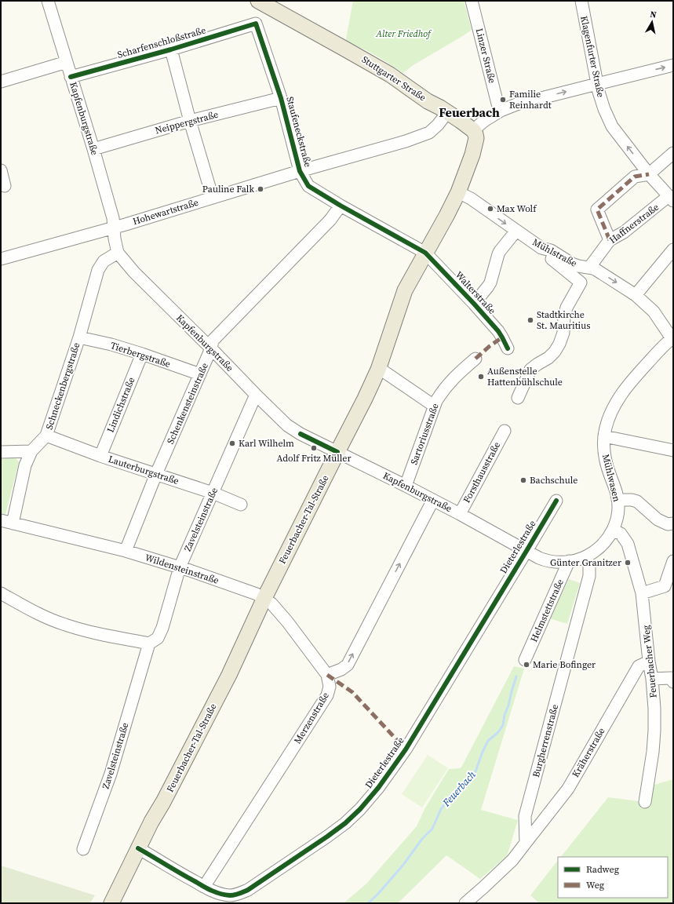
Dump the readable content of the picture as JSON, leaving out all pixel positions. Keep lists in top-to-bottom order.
{
  "streets": {
    "main road": ["Stuttgarter Straße", "Feuerbacher-Tal-Straße"],
    "street": [
      "Scharfenschloßstraße",
      "Linzer Straße",
      "Klagenfurter Straße",
      "Kapfenburgstraße",
      "Neippergstraße",
      "Staufeneckstraße",
      "Hohewartstraße",
      "Haffnerstraße",
      "Mühlstraße",
      "Walterstraße",
      "Tierbergstraße",
      "Schneckenbergstraße",
      "Schenkensteinstraße",
      "Lindichstraße",
      "Sartoriusstraße",
      "Lauterburgstraße",
      "Forsthausstraße",
      "Mühlwasen",
      "Zavelsteinstraße",
      "Dieterlestraße",
      "Wildensteinstraße",
      "Helmstettstraße",
      "Feuerbacher Weg",
      "Merzenstraße",
      "Burgherrenstraße",
      "Kräherstraße"
    ]
  },
  "crossings": [
    ["Scharfenschloßstraße", "Kapfenburgstraße"],
    ["Scharfenschloßstraße", "Staufeneckstraße"],
    ["Klagenfurter Straße", "Haffnerstraße"],
    ["Stuttgarter Straße", "Hohewartstraße"],
    ["Stuttgarter Straße", "Feuerbacher-Tal-Straße"],
    ["Kapfenburgstraße", "Neippergstraße"],
    ["Kapfenburgstraße", "Hohewartstraße"],
    ["Kapfenburgstraße", "Schneckenbergstraße"],
    ["Kapfenburgstraße", "Schenkensteinstraße"],
    ["Kapfenburgstraße", "Sartoriusstraße"],
    ["Kapfenburgstraße", "Forsthausstraße"],
    ["Kapfenburgstraße", "Mühlwasen"],
    ["Kapfenburgstraße", "Zavelsteinstraße"],
    ["Kapfenburgstraße", "Feuerbacher-Tal-Straße"],
    ["Kapfenburgstraße", "Dieterlestraße"],
    ["Neippergstraße", "Staufeneckstraße"],
    ["Staufeneckstraße", "Hohewartstraße"],
    ["Staufeneckstraße", "Walterstraße"],
    ["Staufeneckstraße", "Schenkensteinstraße"],
    ["Staufeneckstraße", "Feuerbacher-Tal-Straße"],
    ["Haffnerstraße", "Mühlstraße"],
    ["Mühlstraße", "Feuerbacher-Tal-Straße"],
    ["Walterstraße", "Feuerbacher-Tal-Straße"],
    ["Tierbergstraße", "Schneckenbergstraße"],
    ["Tierbergstraße", "Schenkensteinstraße"],
    ["Tierbergstraße", "Lindichstraße"],
    ["Schneckenbergstraße", "Lauterburgstraße"],
    ["Schneckenbergstraße", "Wildensteinstraße"],
    ["Schenkensteinstraße", "Lauterburgstraße"],
    ["Schenkensteinstraße", "Wildensteinstraße"],
    ["Lindichstraße", "Lauterburgstraße"],
    ["Lauterburgstraße", "Zavelsteinstraße"],
    ["Mühlwasen", "Dieterlestraße"],
    ["Mühlwasen", "Helmstettstraße"],
    ["Mühlwasen", "Feuerbacher Weg"],
    ["Mühlwasen", "Burgherrenstraße"],
    ["Zavelsteinstraße", "Wildensteinstraße"],
    ["Feuerbacher-Tal-Straße", "Dieterlestraße"],
    ["Feuerbacher-Tal-Straße", "Wildensteinstraße"],
    ["Dieterlestraße", "Merzenstraße"],
    ["Wildensteinstraße", "Merzenstraße"],
    ["Feuerbacher Weg", "Kräherstraße"],
    ["Burgherrenstraße", "Kräherstraße"]
  ],
  "one_way": ["Klagenfurter Straße", "Mühlstraße"],
  "districts": ["Feuerbach"],
  "water": ["Feuerbach"],
  "parks": ["Alter Friedhof"],
  "places": [
    "Familie Reinhardt",
    "Pauline Falk",
    "Max Wolf",
    "Stadtkirche St. Mauritius",
    "Außenstelle Hattenbühlschule",
    "Karl Wilhelm",
    "Adolf Fritz Müller",
    "Bachschule",
    "Günter Granitzer",
    "Marie Bofinger"
  ],
  "legend": ["Radweg", "Weg"],
  "north": "top"
}
